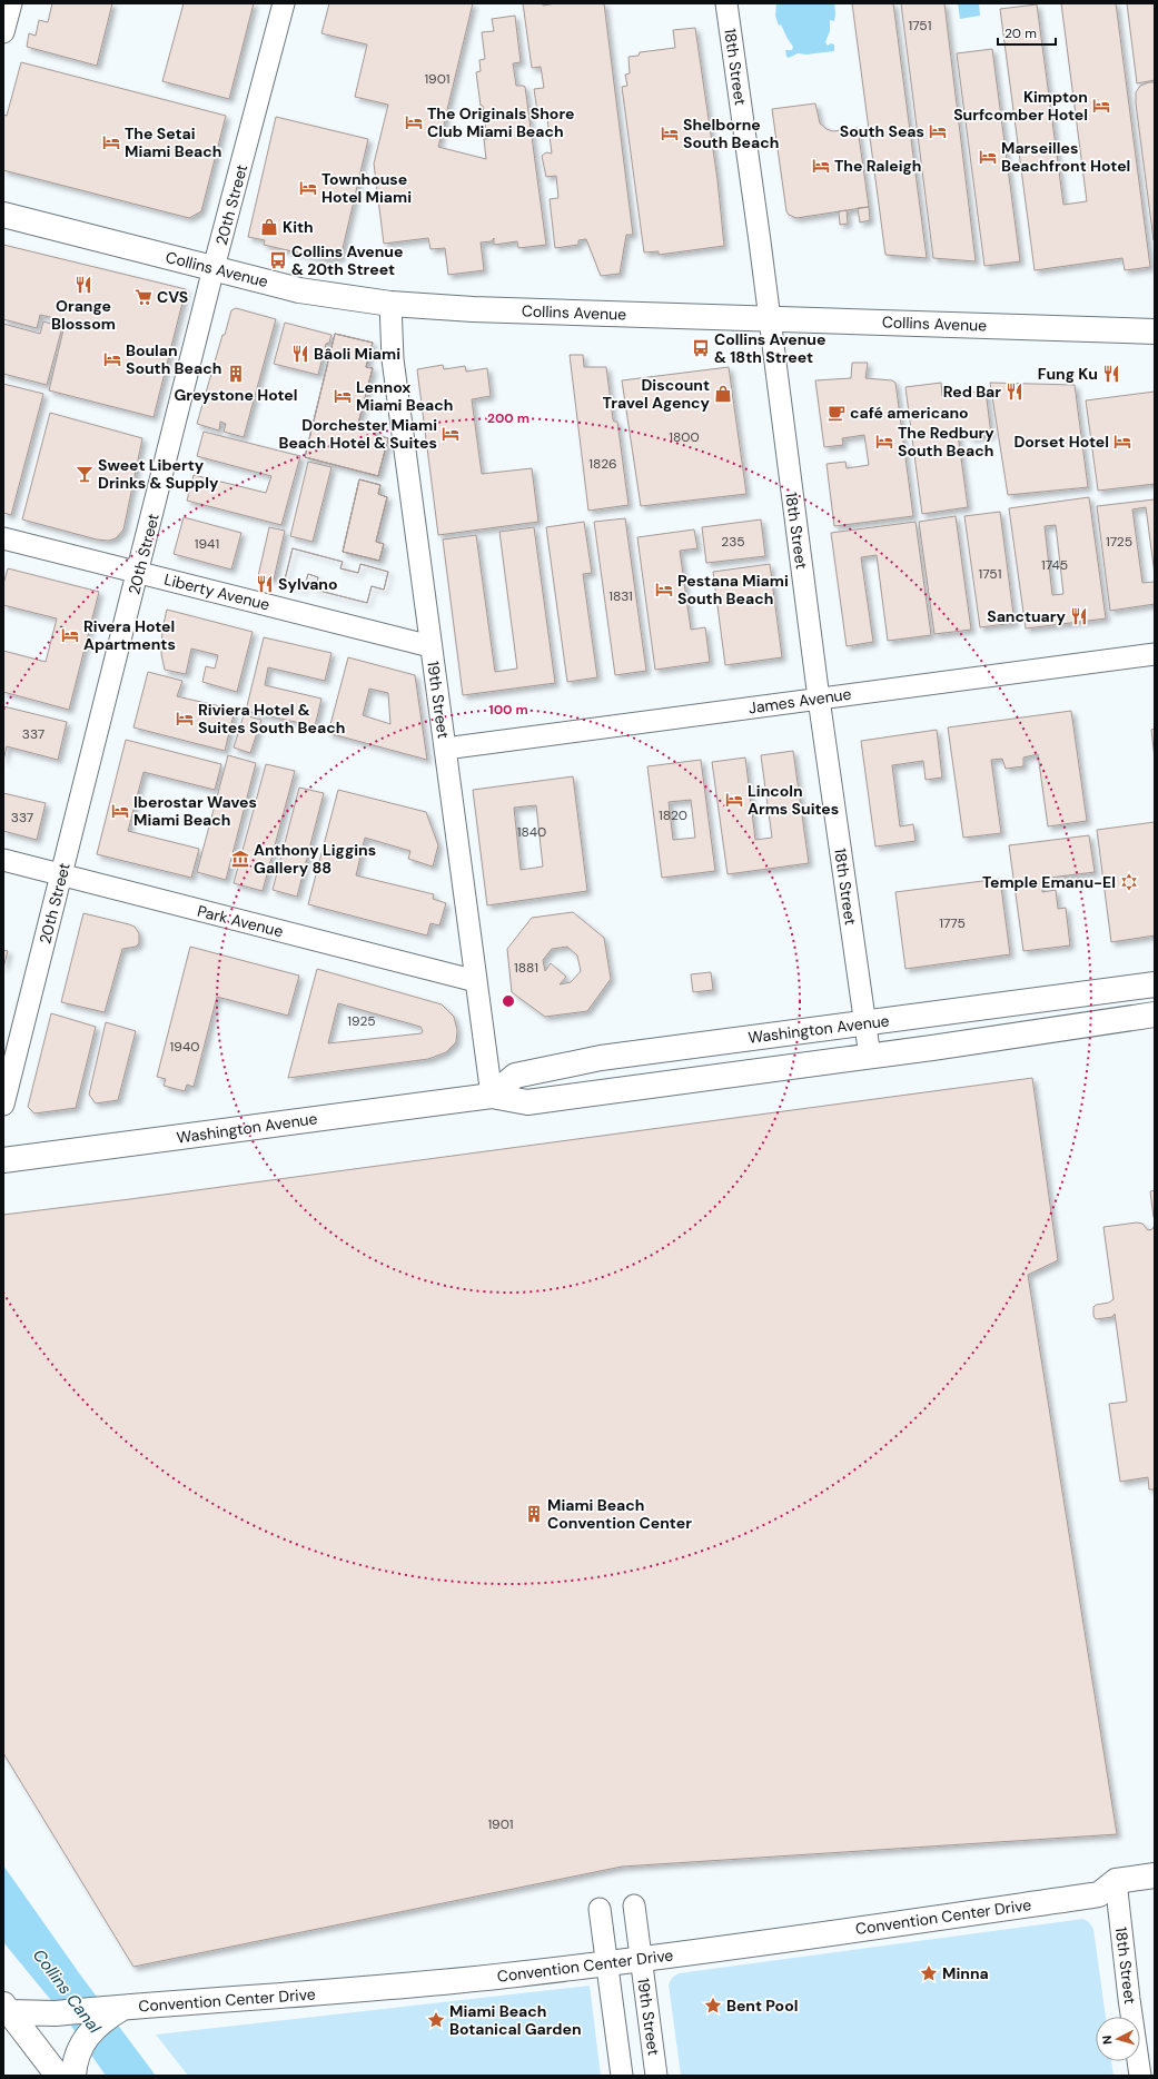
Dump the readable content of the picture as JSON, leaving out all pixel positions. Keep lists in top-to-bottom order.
{
  "streets": {
    "main road": ["Collins Avenue", "Washington Avenue", "Convention Center Drive"],
    "street": [
      "18th Street",
      "20th Street",
      "Liberty Avenue",
      "19th Street",
      "James Avenue",
      "Park Avenue"
    ]
  },
  "crossings": [
    ["18th Street", "Collins Avenue"],
    ["18th Street", "James Avenue"],
    ["18th Street", "Washington Avenue"],
    ["18th Street", "Convention Center Drive"],
    ["20th Street", "Collins Avenue"],
    ["20th Street", "Liberty Avenue"],
    ["20th Street", "Park Avenue"],
    ["Collins Avenue", "19th Street"],
    ["Liberty Avenue", "19th Street"],
    ["19th Street", "James Avenue"],
    ["19th Street", "Park Avenue"],
    ["19th Street", "Washington Avenue"],
    ["19th Street", "Convention Center Drive"]
  ],
  "water": ["Collins Canal"],
  "places": {
    "hotel": [
      "Kimpton Surfcomber Hotel",
      "The Originals Shore Club Miami Beach",
      "South Seas",
      "Shelborne South Beach",
      "The Setai Miami Beach",
      "Marseilles Beachfront Hotel",
      "The Raleigh",
      "Townhouse Hotel Miami",
      "Boulan South Beach",
      "Lennox Miami Beach",
      "Dorchester Miami Beach Hotel & Suites",
      "The Redbury South Beach",
      "Dorset Hotel",
      "Pestana Miami South Beach",
      "Rivera Hotel Apartments",
      "Riviera Hotel & Suites South Beach",
      "Lincoln Arms Suites",
      "Iberostar Waves Miami Beach"
    ],
    "shop": ["Kith", "Discount Travel Agency"],
    "bus stop": ["Collins Avenue & 20th Street", "Collins Avenue & 18th Street"],
    "restaurant": [
      "Orange Blossom",
      "Bâoli Miami",
      "Fung Ku",
      "Red Bar",
      "Sylvano",
      "Sanctuary"
    ],
    "supermarket": ["CVS"],
    "building": ["Greystone Hotel", "Miami Beach Convention Center"],
    "cafe": ["café americano"],
    "bar": ["Sweet Liberty Drinks & Supply"],
    "museum": ["Anthony Liggins Gallery 88"],
    "synagogue": ["Temple Emanu-El"],
    "place": ["Minna", "Bent Pool", "Miami Beach Botanical Garden"]
  },
  "house_numbers": [
    "1751",
    "1901",
    "1800",
    "1826",
    "235",
    "1725",
    "1941",
    "1745",
    "1751",
    "1831",
    "337",
    "1820",
    "337",
    "1840",
    "1775",
    "1881",
    "1925",
    "1940",
    "1901"
  ],
  "scale_bar": "20 m",
  "north": "left",
  "rings": ["200 m", "100 m"]
}
